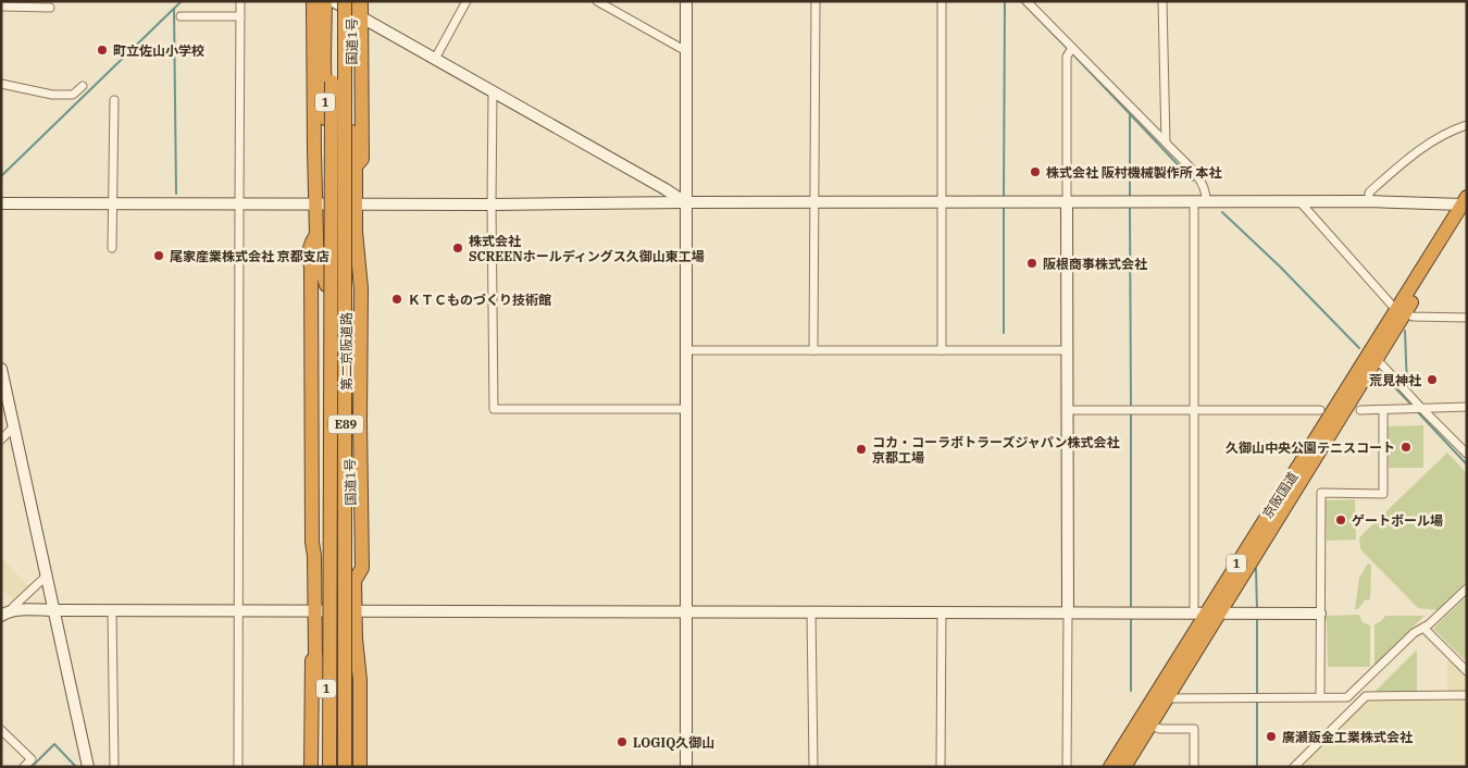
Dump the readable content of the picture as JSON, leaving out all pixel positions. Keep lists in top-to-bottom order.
{
  "streets": {
    "highway": [
      "国道1号",
      "1",
      "第二京阪道路",
      "E89",
      "京阪国道"
    ]
  },
  "crossings": [
    ["国道1号", "第二京阪道路"]
  ],
  "places": [
    "町立佐山小学校",
    "株式会社 阪村機械製作所 本社",
    "株式会社 SCREENホールディングス久御山東工場",
    "尾家産業株式会社 京都支店",
    "阪根商事株式会社",
    "ＫＴＣものづくり技術館",
    "荒見神社",
    "久御山中央公園テニスコート",
    "コカ・コーラボトラーズジャパン株式会社 京都工場",
    "ゲートボール場",
    "廣瀬鈑金工業株式会社",
    "LOGIQ久御山"
  ]
}
